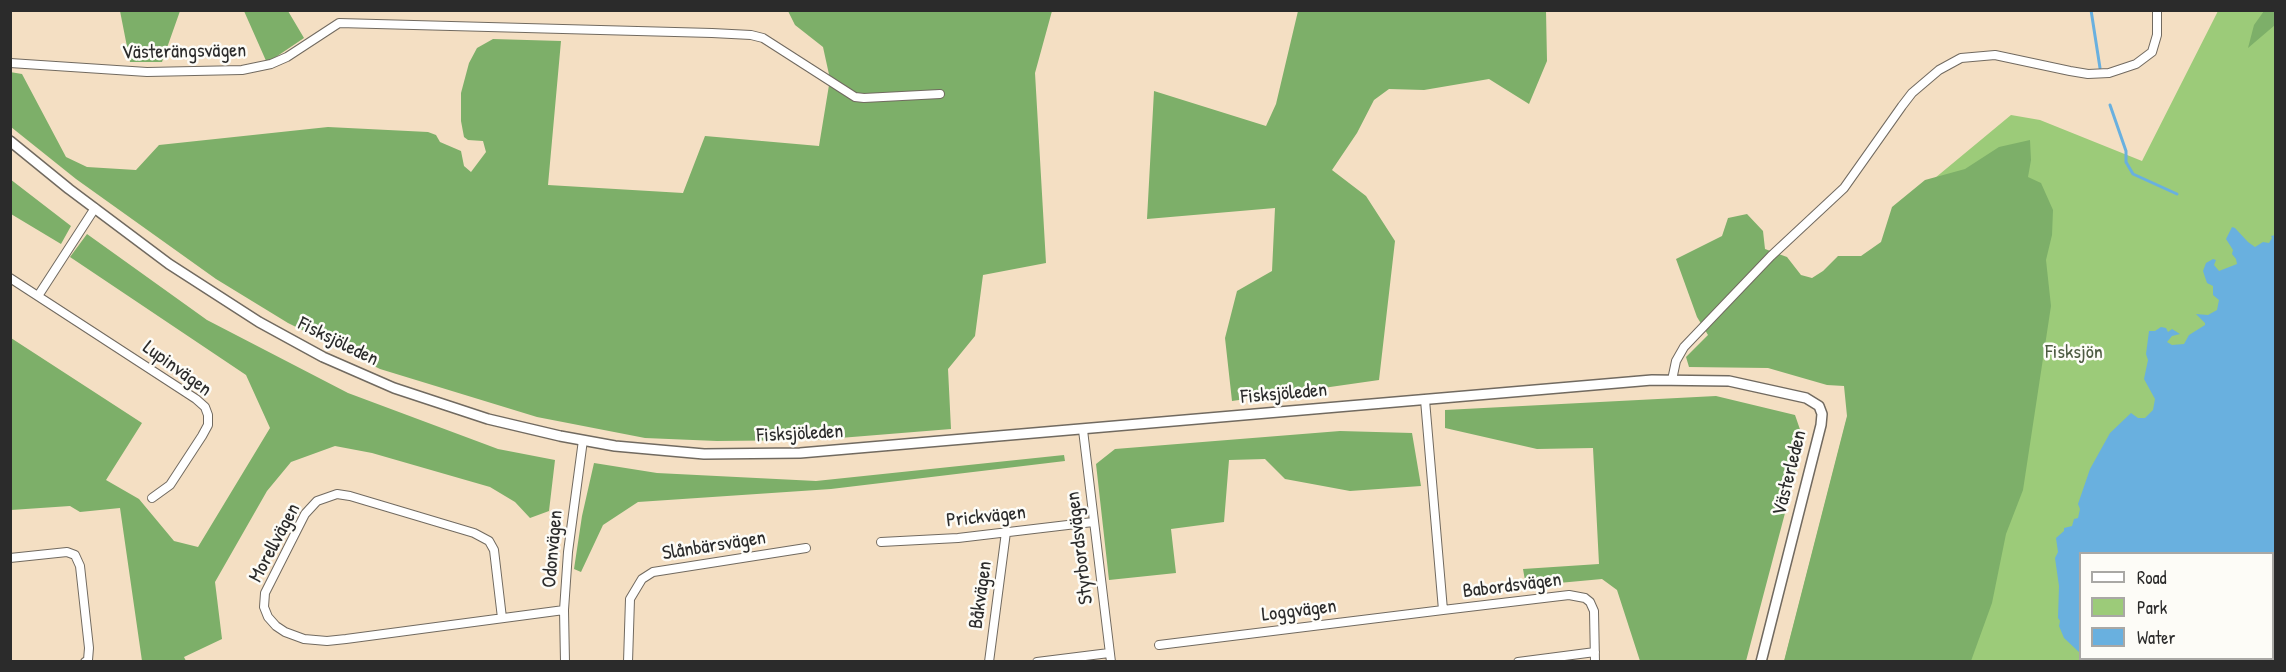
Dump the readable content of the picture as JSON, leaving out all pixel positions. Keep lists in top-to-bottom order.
{
  "streets": {
    "street": [
      "Västerängsvägen",
      "Fisksjöleden",
      "Lupinvägen",
      "Västerleden",
      "Prickvägen",
      "Morellvägen",
      "Slånbärsvägen",
      "Styrbordsvägen",
      "Odonvägen",
      "Babordsvägen",
      "Båkvägen",
      "Loggvägen"
    ]
  },
  "crossings": [
    ["Fisksjöleden", "Västerleden"],
    ["Fisksjöleden", "Styrbordsvägen"],
    ["Fisksjöleden", "Odonvägen"],
    ["Fisksjöleden", "Babordsvägen"],
    ["Prickvägen", "Styrbordsvägen"],
    ["Prickvägen", "Båkvägen"],
    ["Morellvägen", "Odonvägen"],
    ["Babordsvägen", "Loggvägen"]
  ],
  "parks": ["Fisksjön"],
  "legend": ["Road", "Park", "Water"]
}
